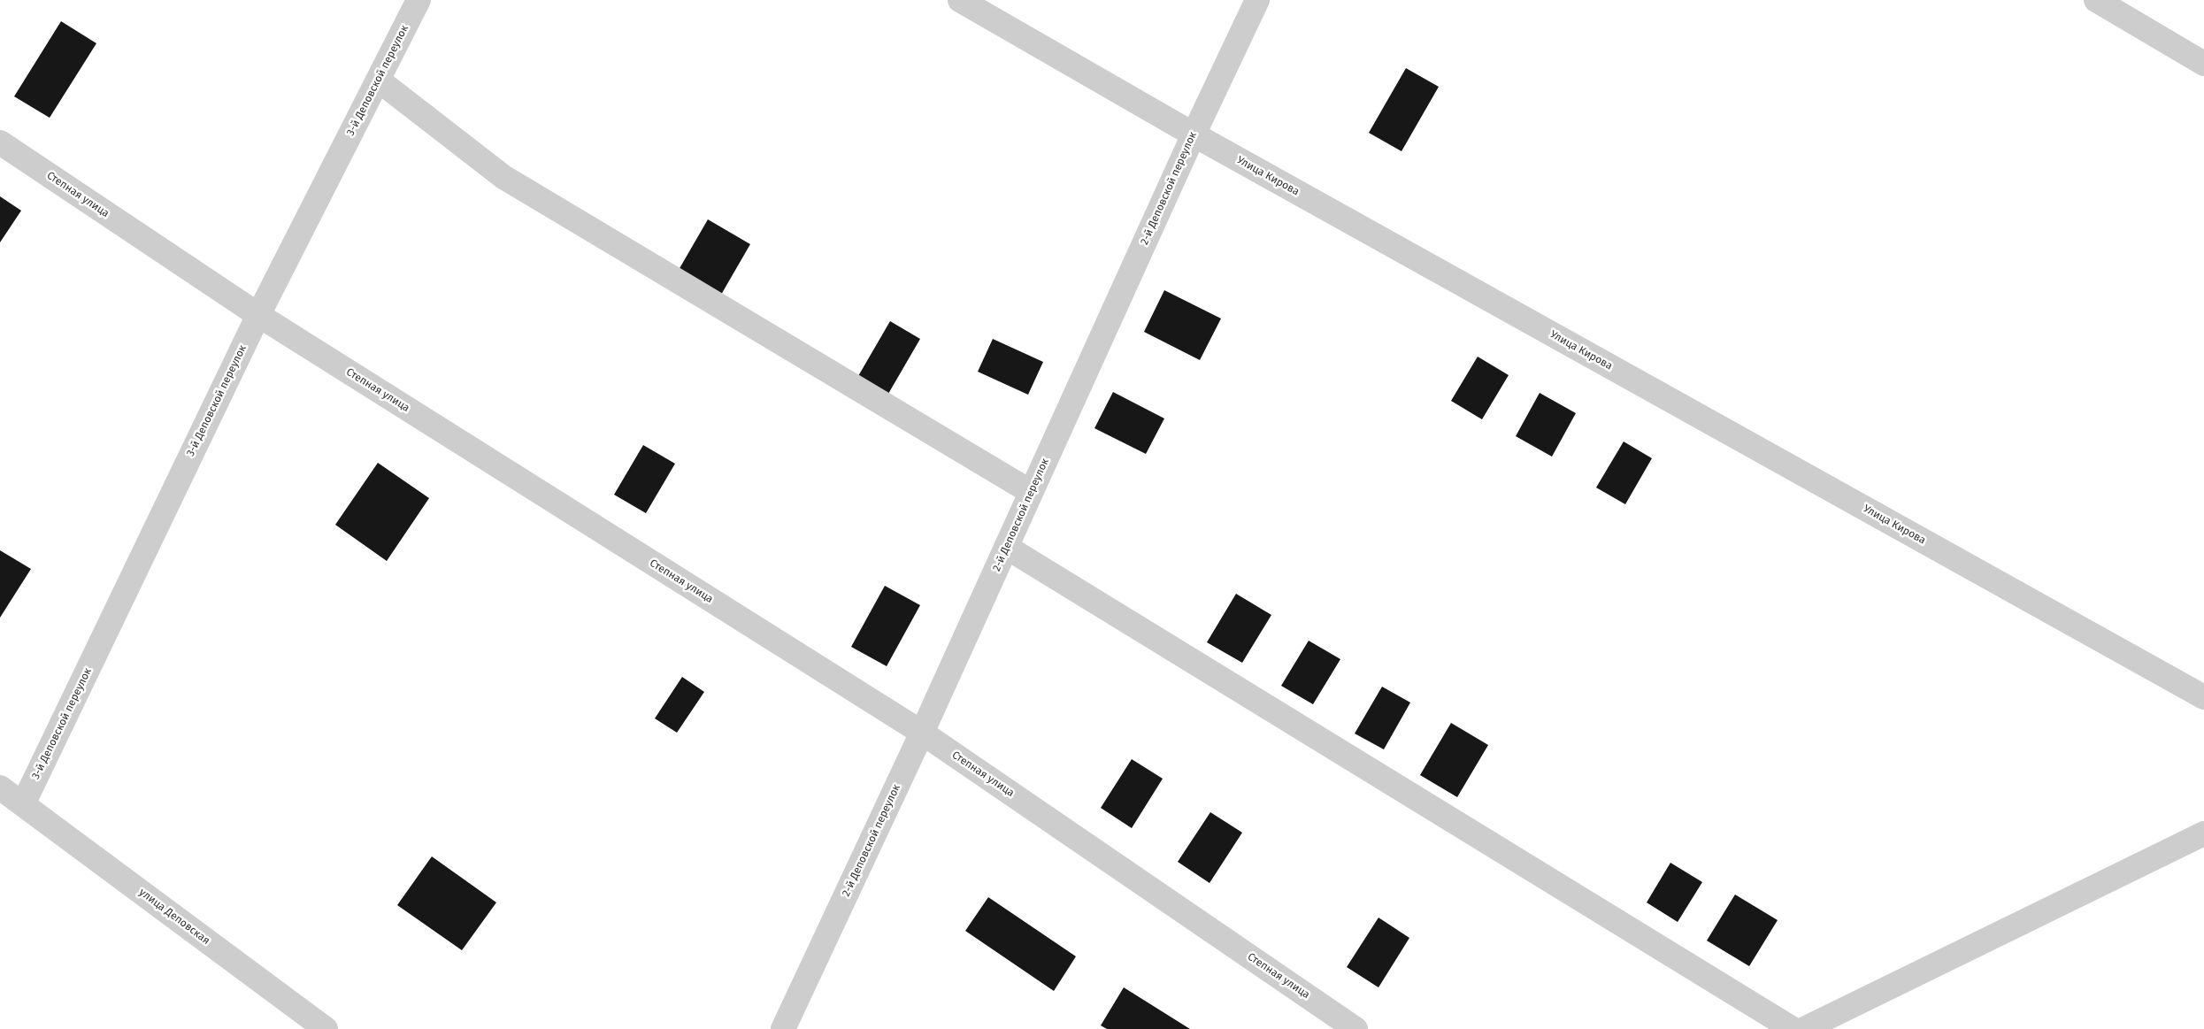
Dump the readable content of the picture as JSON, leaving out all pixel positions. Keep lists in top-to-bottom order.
{
  "streets": {
    "street": [
      "3-й Деповской переулок",
      "Улица Кирова",
      "2-й Деповской переулок",
      "Степная улица",
      "улица Деповская"
    ]
  },
  "crossings": [
    ["3-й Деповской переулок", "Степная улица"],
    ["3-й Деповской переулок", "улица Деповская"],
    ["Улица Кирова", "2-й Деповской переулок"],
    ["2-й Деповской переулок", "Степная улица"]
  ]
}
